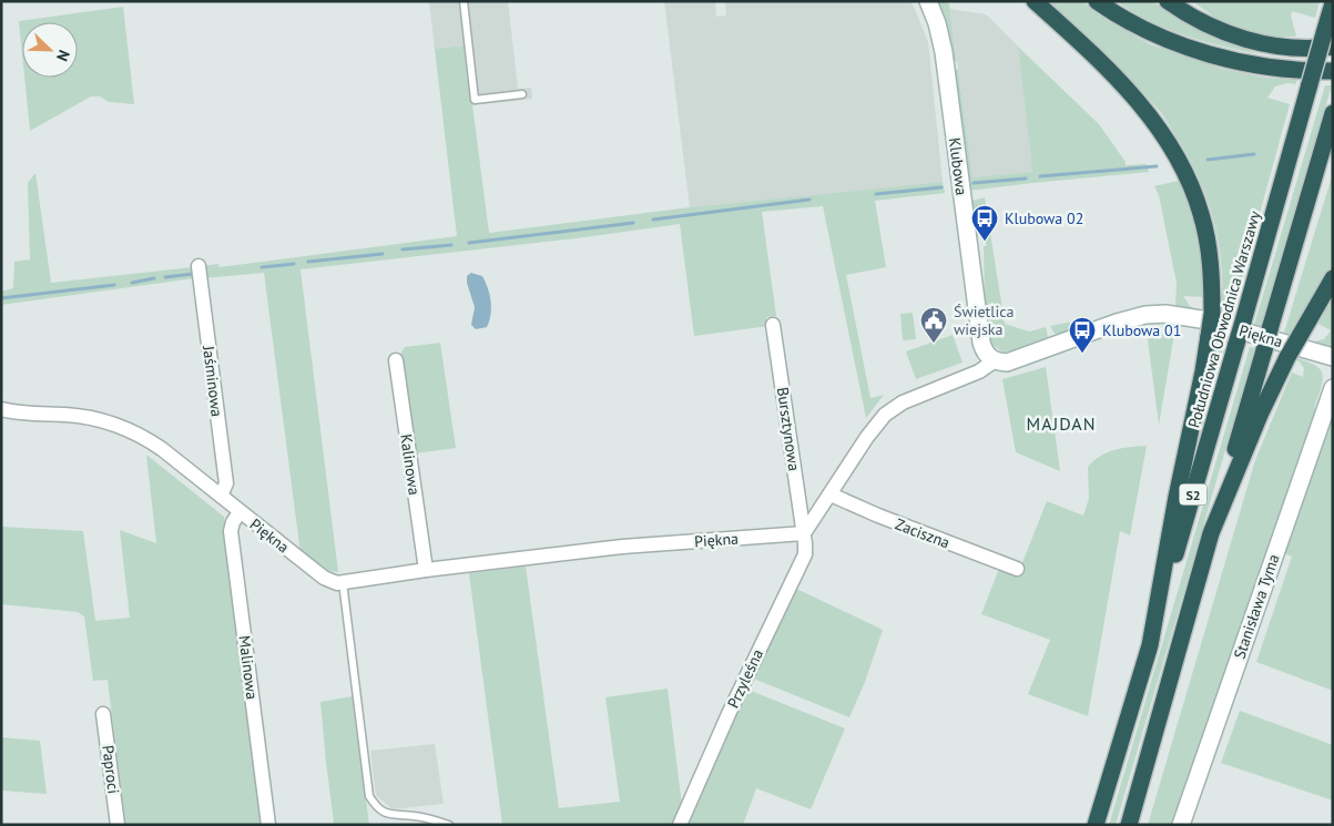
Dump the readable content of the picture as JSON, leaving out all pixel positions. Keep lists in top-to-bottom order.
{
  "streets": {
    "highway": ["Południowa Obwodnica Warszawy", "S2"],
    "street": [
      "Klubowa",
      "Piękna",
      "Jaśminowa",
      "Bursztynowa",
      "Kalinowa",
      "Zaciszna",
      "Stanisława Tyma",
      "Malinowa",
      "Przyleśna",
      "Paproci"
    ]
  },
  "crossings": [
    ["Klubowa", "Piękna"],
    ["Południowa Obwodnica Warszawy", "S2"],
    ["Piękna", "Jaśminowa"],
    ["Piękna", "Bursztynowa"],
    ["Piękna", "Kalinowa"],
    ["Piękna", "Zaciszna"],
    ["Piękna", "Malinowa"],
    ["Piękna", "Przyleśna"],
    ["Bursztynowa", "Przyleśna"]
  ],
  "districts": ["MAJDAN"],
  "places": {
    "bus stop": ["Klubowa 02", "Klubowa 01"],
    "public building": ["Świetlica wiejska"]
  },
  "north": "bottom right"
}
